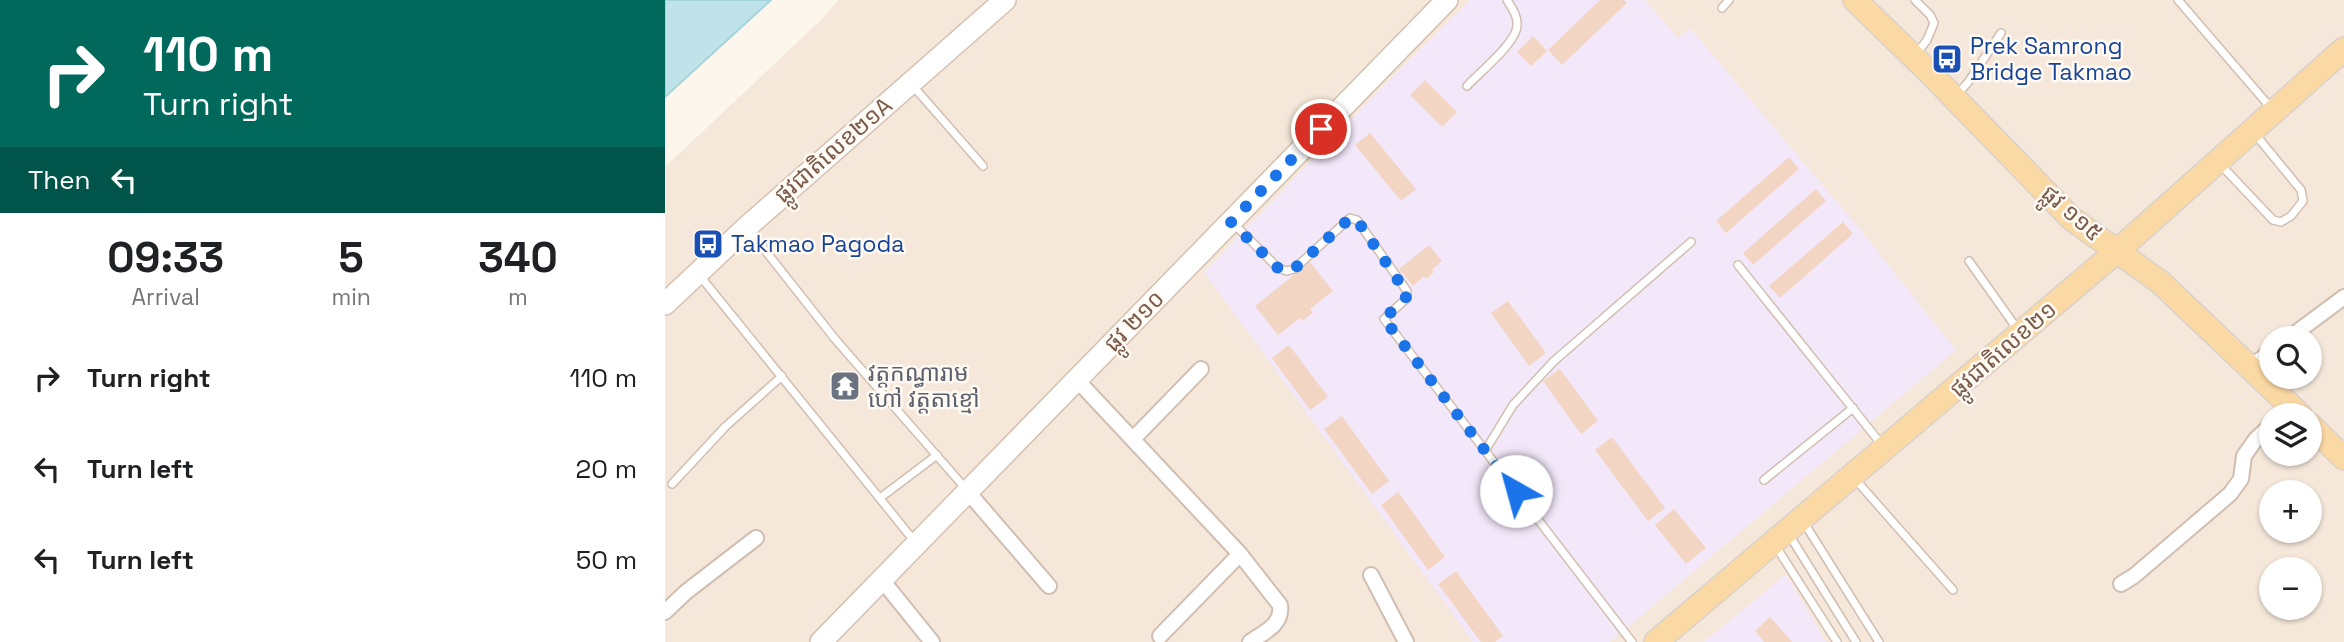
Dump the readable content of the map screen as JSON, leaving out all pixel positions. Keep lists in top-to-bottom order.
{
  "streets": {
    "main road": ["ផ្លូវ ១១៥", "ផ្លូវជាតិលេខ២១"],
    "street": ["ផ្លូវជាតិលេខ២១A", "ផ្លូវ ២១០"]
  },
  "crossings": [
    ["ផ្លូវ ១១៥", "ផ្លូវជាតិលេខ២១"]
  ],
  "places": {
    "bus stop": ["Prek Samrong Bridge Takmao", "Takmao Pagoda"],
    "temple": ["វត្តកណ្ធារាម ហៅ វត្តតាខ្មៅ"]
  },
  "page": {
    "turn": ["110 m", "Turn right"],
    "then": "Then",
    "eta": [
      "09:33",
      "Arrival",
      "5",
      "min",
      "340",
      "m"
    ],
    "map_buttons": ["+", "−"],
    "list": [
      {
        "name": "Turn right",
        "value": "110 m"
      },
      {
        "name": "Turn left",
        "value": "20 m"
      },
      {
        "name": "Turn left",
        "value": "50 m"
      }
    ]
  }
}
